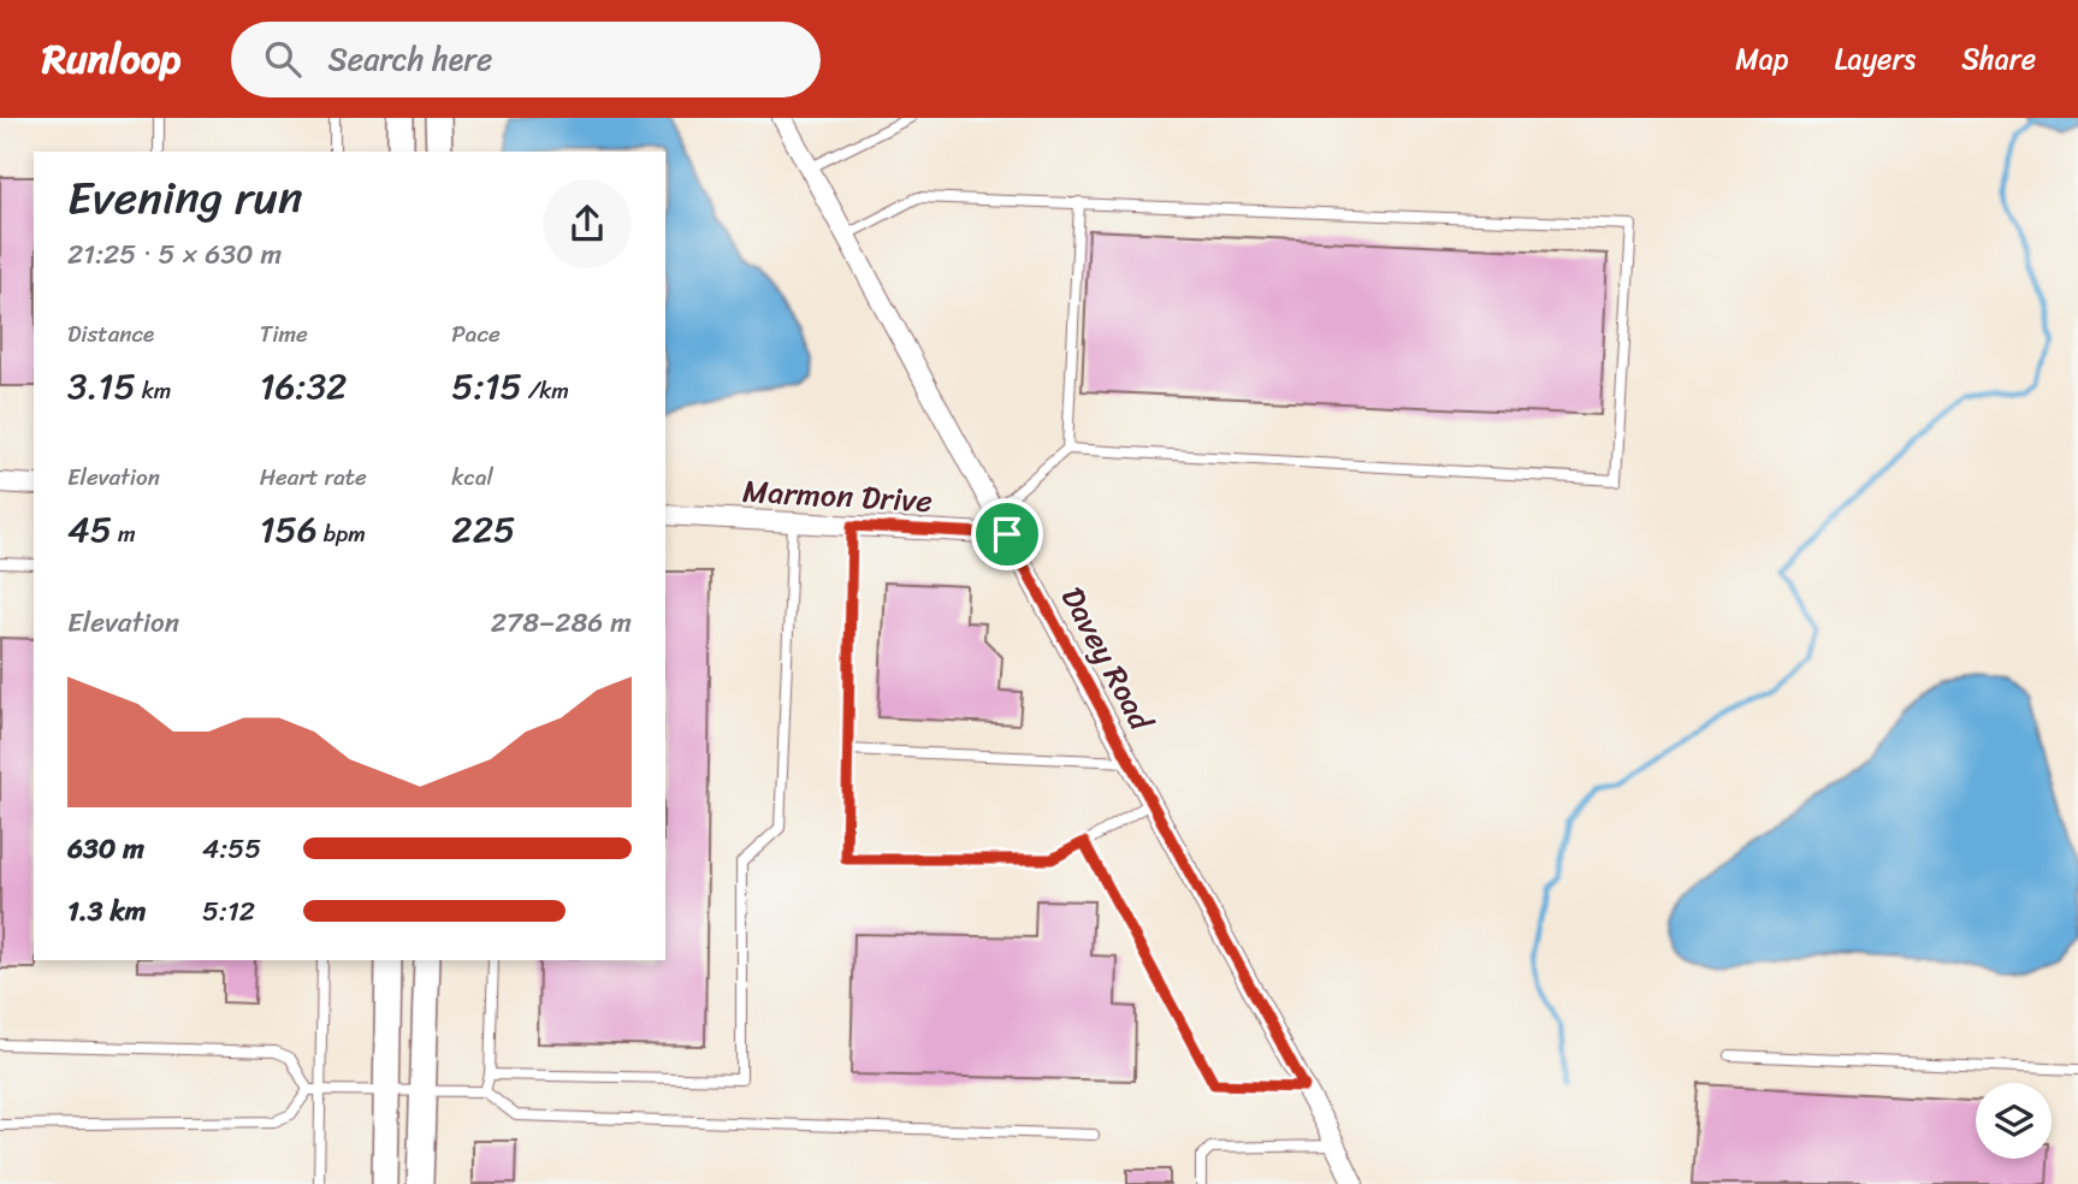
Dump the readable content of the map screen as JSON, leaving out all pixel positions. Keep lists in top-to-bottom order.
{
  "streets": {
    "street": ["Marmon Drive", "Davey Road"]
  },
  "crossings": [
    ["Marmon Drive", "Davey Road"]
  ],
  "page": {
    "header": "Runloop",
    "search": "Search here",
    "nav": ["Map", "Layers", "Share"],
    "heading": ["Evening run", "21:25 · 5 × 630 m"],
    "stats": [
      ["Distance", "3.15 km"],
      ["Time", "16:32"],
      ["Pace", "5:15 /km"],
      ["Elevation", "45 m"],
      ["Heart rate", "156 bpm"],
      ["kcal", "225"]
    ],
    "chart": ["Elevation", "278–286 m"],
    "list": [
      {
        "name": "630 m",
        "note": "4:55"
      },
      {
        "name": "1.3 km",
        "note": "5:12"
      }
    ]
  }
}
